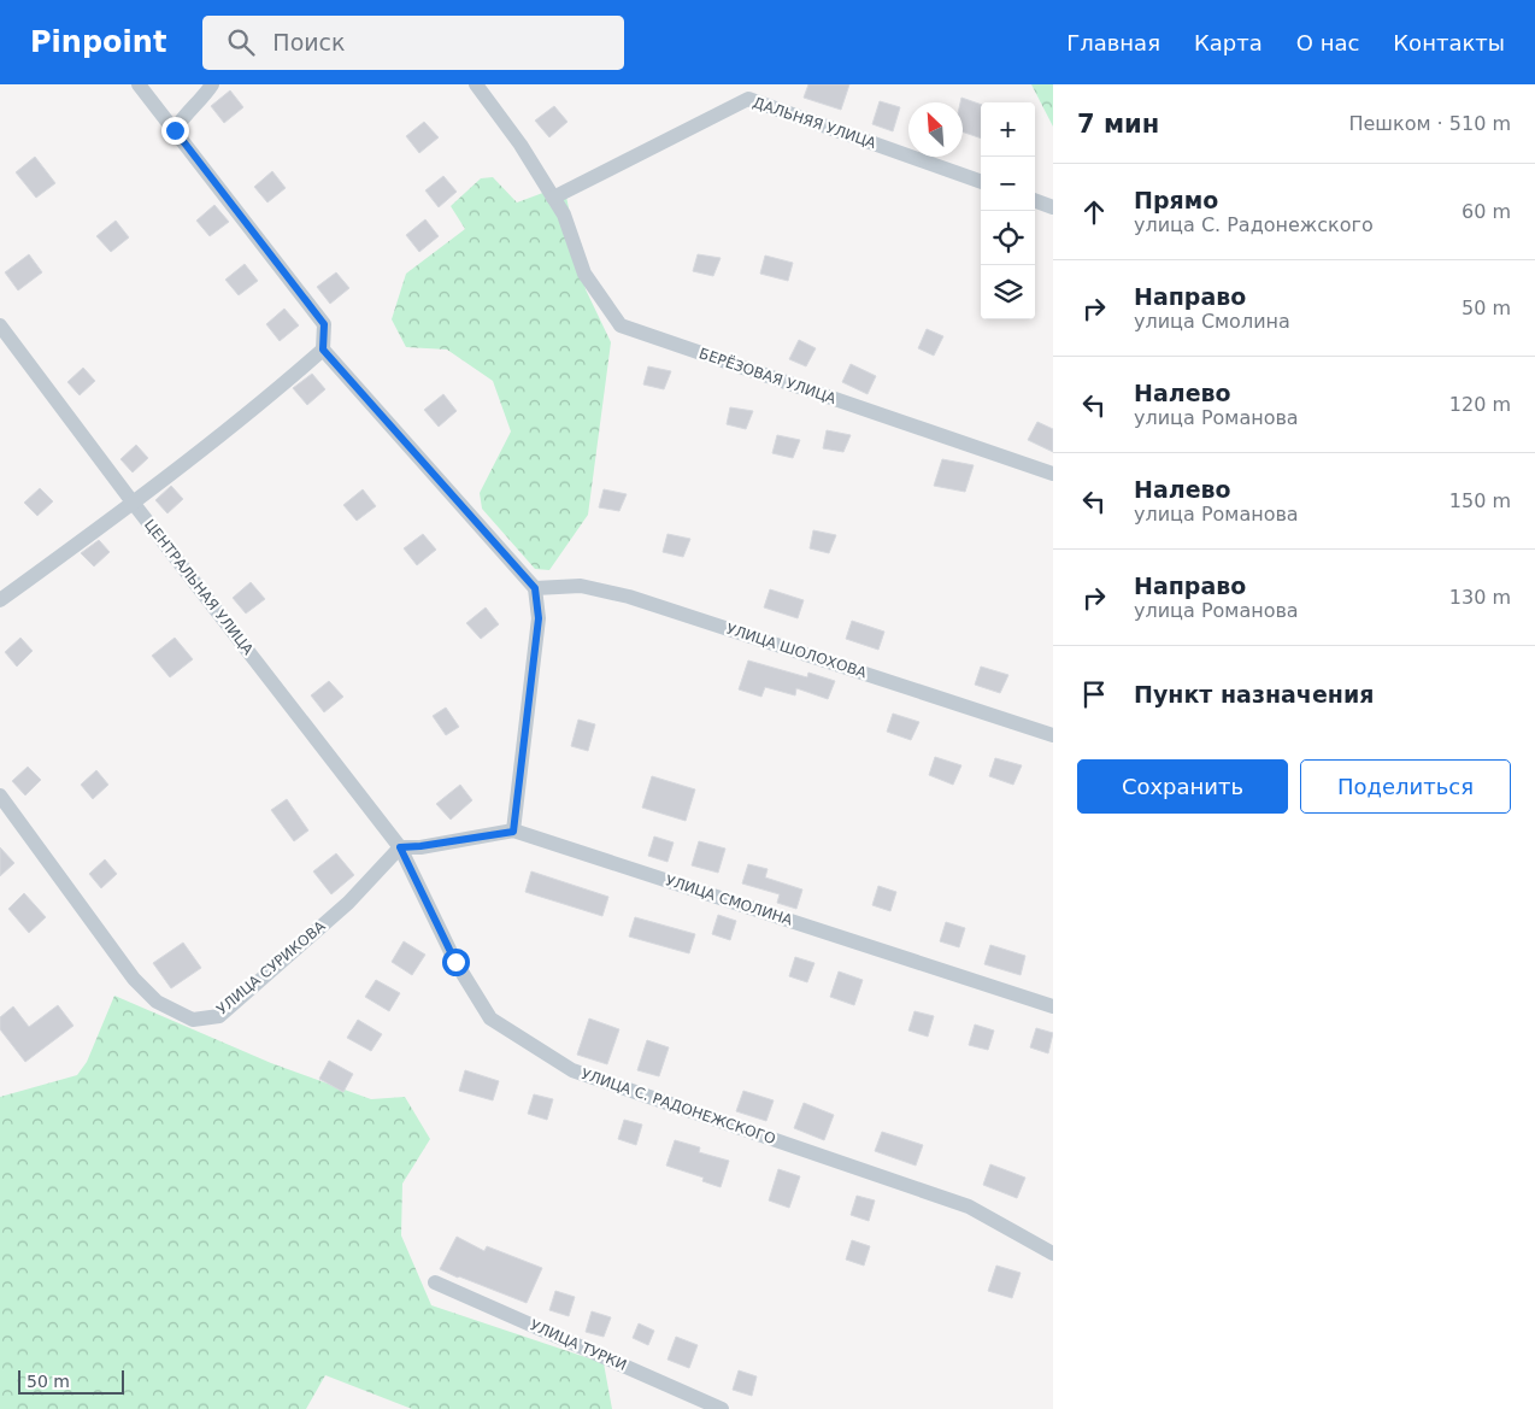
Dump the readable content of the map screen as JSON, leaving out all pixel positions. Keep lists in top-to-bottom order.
{
  "streets": {
    "street": [
      "ДАЛЬНЯЯ УЛИЦА",
      "БЕРЁЗОВАЯ УЛИЦА",
      "ЦЕНТРАЛЬНАЯ УЛИЦА",
      "УЛИЦА ШОЛОХОВА",
      "УЛИЦА СМОЛИНА",
      "УЛИЦА СУРИКОВА",
      "УЛИЦА С. РАДОНЕЖСКОГО",
      "УЛИЦА ТУРКИ"
    ]
  },
  "crossings": [
    ["ДАЛЬНЯЯ УЛИЦА", "БЕРЁЗОВАЯ УЛИЦА"],
    ["ЦЕНТРАЛЬНАЯ УЛИЦА", "УЛИЦА СМОЛИНА"],
    ["ЦЕНТРАЛЬНАЯ УЛИЦА", "УЛИЦА СУРИКОВА"],
    ["ЦЕНТРАЛЬНАЯ УЛИЦА", "УЛИЦА С. РАДОНЕЖСКОГО"],
    ["УЛИЦА СМОЛИНА", "УЛИЦА СУРИКОВА"],
    ["УЛИЦА СМОЛИНА", "УЛИЦА С. РАДОНЕЖСКОГО"],
    ["УЛИЦА СУРИКОВА", "УЛИЦА С. РАДОНЕЖСКОГО"]
  ],
  "scale_bar": "50 m",
  "north": "top left",
  "page": {
    "header": "Pinpoint",
    "search": "Поиск",
    "nav": [
      "Главная",
      "Карта",
      "О нас",
      "Контакты"
    ],
    "heading": ["7 мин", "Пешком · 510 m"],
    "map_buttons": ["+", "−"],
    "list": [
      ["Прямо", "улица С. Радонежского", "60 m"],
      ["Направо", "улица Смолина", "50 m"],
      ["Налево", "улица Романова", "120 m"],
      ["Налево", "улица Романова", "150 m"],
      ["Направо", "улица Романова", "130 m"],
      "Пункт назначения"
    ],
    "buttons": ["Сохранить", "Поделиться"],
    "scale": "50 m"
  }
}
